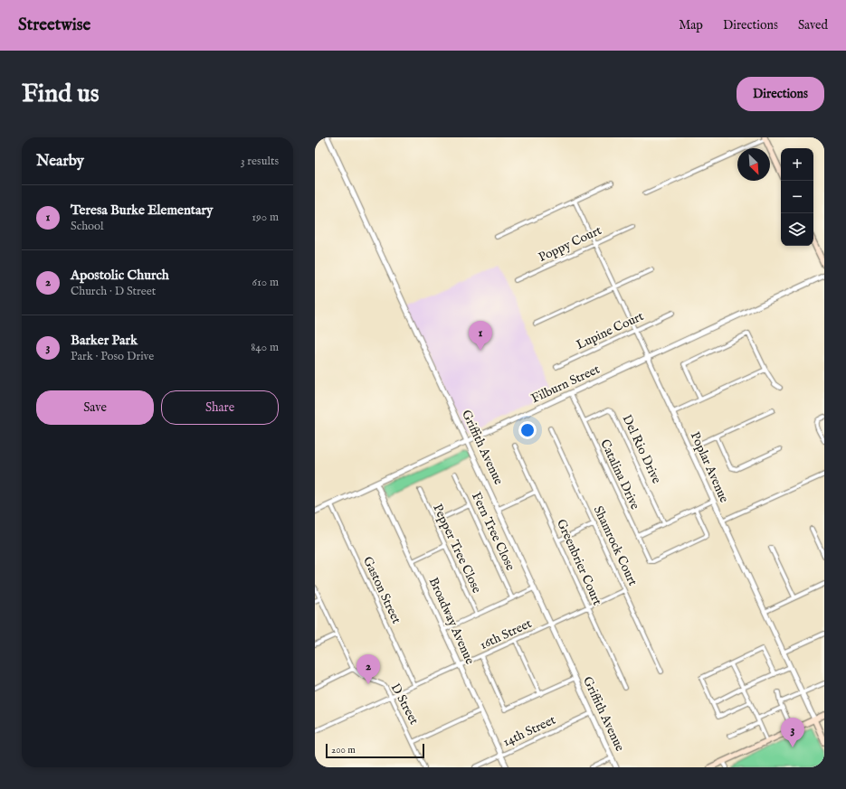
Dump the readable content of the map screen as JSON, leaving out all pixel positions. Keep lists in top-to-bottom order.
{
  "streets": {
    "main road": ["Poplar Avenue"],
    "street": [
      "Poppy Court",
      "Lupine Court",
      "Filburn Street",
      "Griffith Avenue",
      "Del Rio Drive",
      "Catalina Drive",
      "Fern Tree Close",
      "Shamrock Court",
      "Pepper Tree Close",
      "Greenbrier Court",
      "Gaston Street",
      "Broadway Avenue",
      "16th Street",
      "D Street",
      "14th Street"
    ]
  },
  "crossings": [
    ["Poppy Court", "Poplar Avenue"],
    ["Lupine Court", "Poplar Avenue"],
    ["Filburn Street", "Griffith Avenue"],
    ["Filburn Street", "Poplar Avenue"],
    ["Filburn Street", "Catalina Drive"],
    ["Filburn Street", "Gaston Street"],
    ["Filburn Street", "Broadway Avenue"],
    ["Griffith Avenue", "16th Street"],
    ["Griffith Avenue", "14th Street"],
    ["Del Rio Drive", "Catalina Drive"],
    ["Shamrock Court", "16th Street"],
    ["Greenbrier Court", "16th Street"],
    ["Gaston Street", "16th Street"],
    ["Broadway Avenue", "16th Street"],
    ["Broadway Avenue", "14th Street"],
    ["16th Street", "D Street"]
  ],
  "scale_bar": "200 m",
  "north": "bottom right",
  "page": {
    "header": "Streetwise",
    "nav": ["Map", "Directions", "Saved"],
    "buttons": [
      "Directions",
      ["Save", "Share"]
    ],
    "title": "Find us",
    "heading": ["Nearby", "3 results"],
    "map_buttons": ["+", "−"],
    "list": [
      {
        "mark": "1",
        "name": "Teresa Burke Elementary",
        "note": "School",
        "value": "190 m"
      },
      {
        "mark": "2",
        "name": "Apostolic Church",
        "note": "Church · D Street",
        "value": "610 m"
      },
      {
        "mark": "3",
        "name": "Barker Park",
        "note": "Park · Poso Drive",
        "value": "840 m"
      }
    ],
    "pins": ["1", "2", "3"],
    "scale": "200 m"
  }
}
